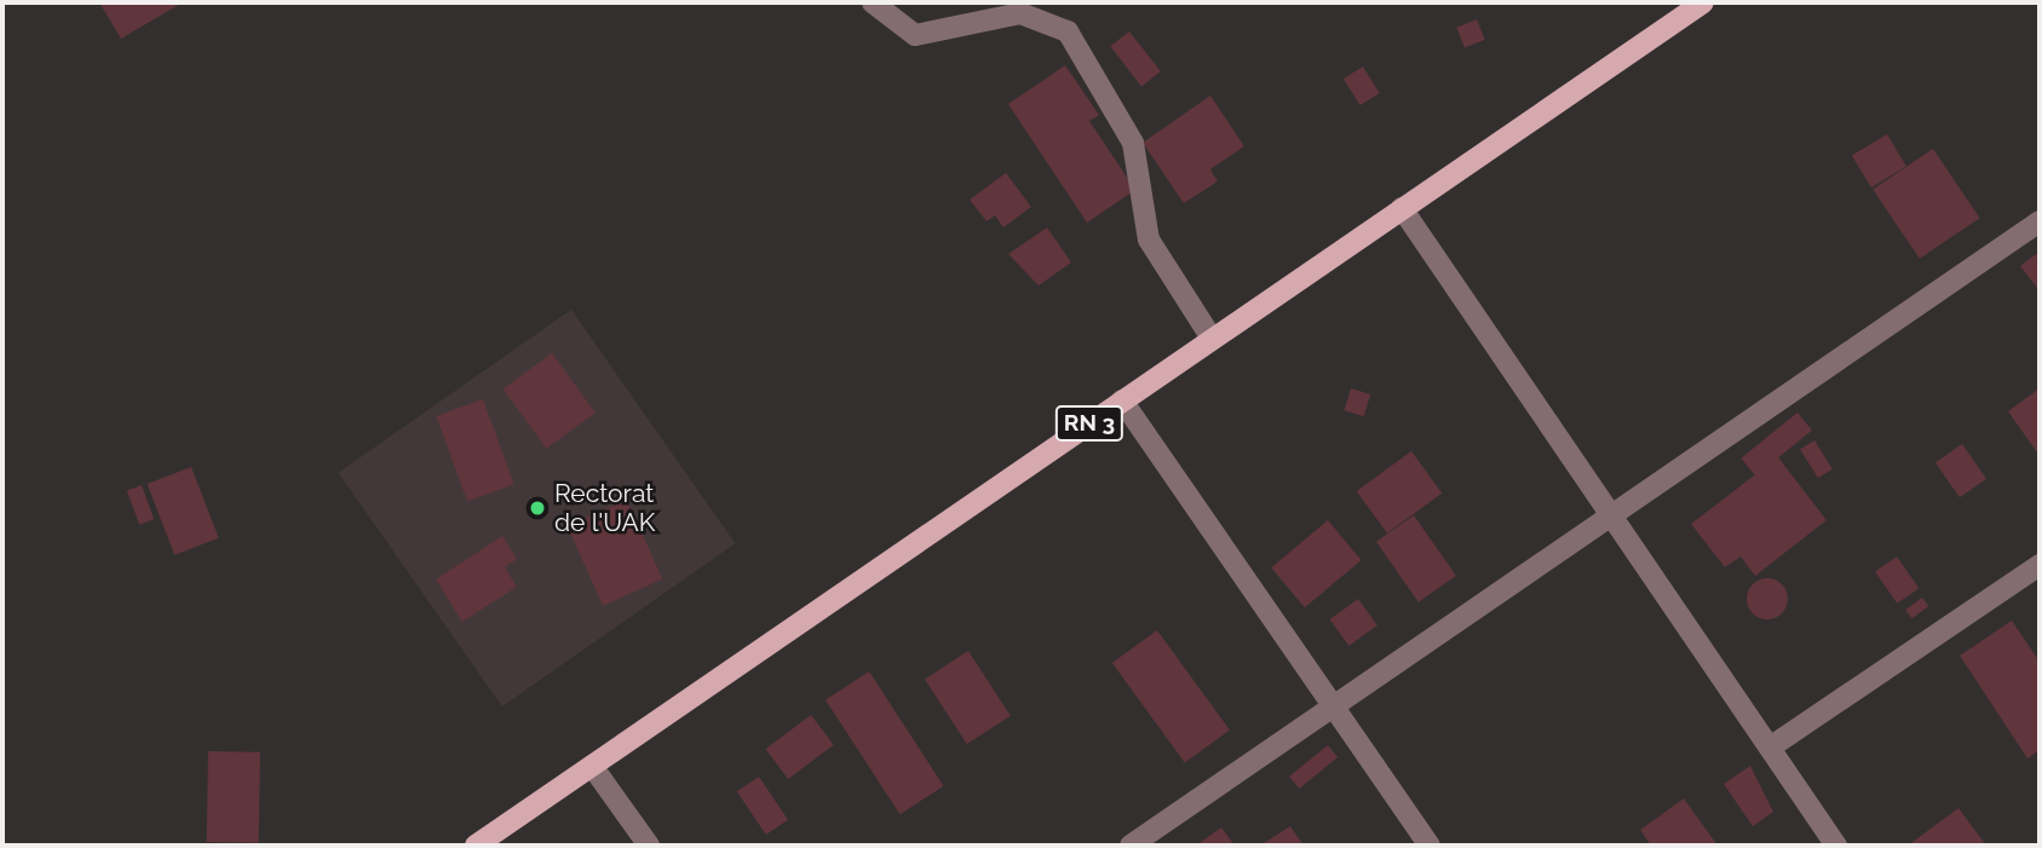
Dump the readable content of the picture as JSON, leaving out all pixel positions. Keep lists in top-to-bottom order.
{
  "streets": {
    "main road": ["RN 3"]
  },
  "places": ["Rectorat de l'UAK"]
}
